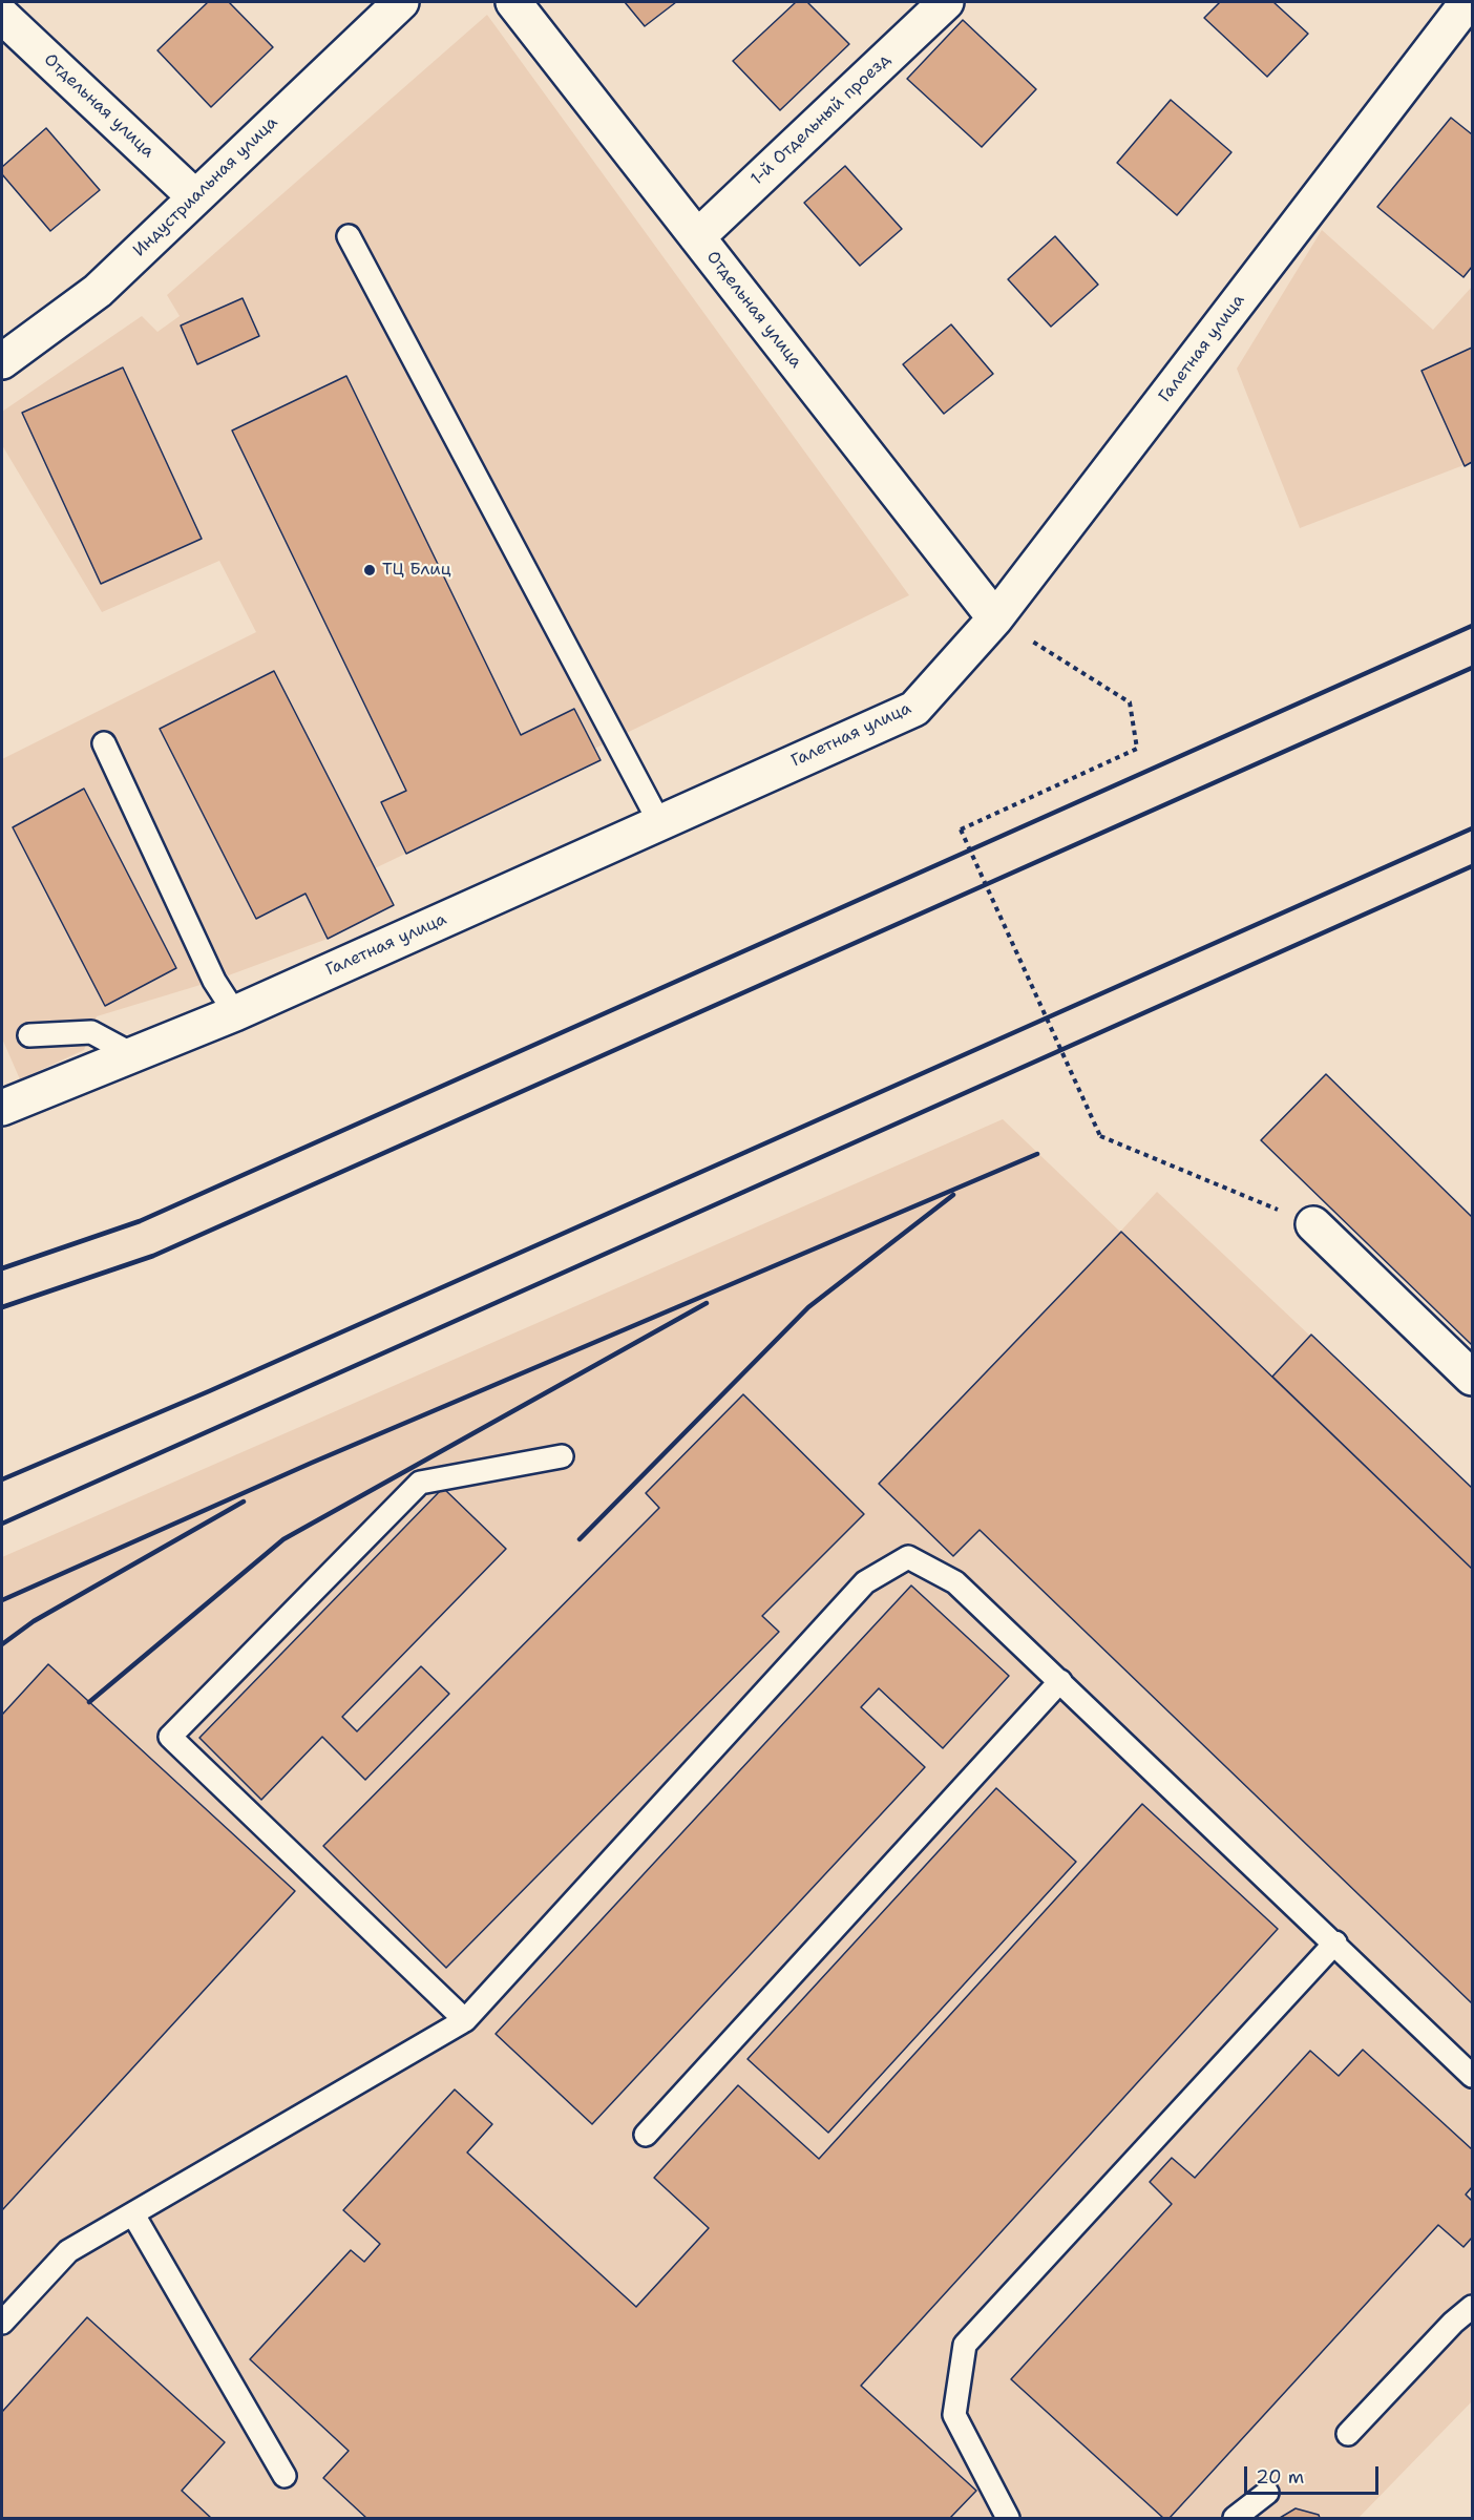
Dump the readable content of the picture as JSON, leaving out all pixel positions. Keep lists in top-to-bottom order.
{
  "streets": {
    "street": [
      "Отдельная улица",
      "1-й Отдельный проезд",
      "Индустриальная улица",
      "Галетная улица"
    ]
  },
  "crossings": [
    ["Отдельная улица", "1-й Отдельный проезд"],
    ["Отдельная улица", "Индустриальная улица"],
    ["Отдельная улица", "Галетная улица"]
  ],
  "places": ["ТЦ Блиц"],
  "scale_bar": "20 m"
}
